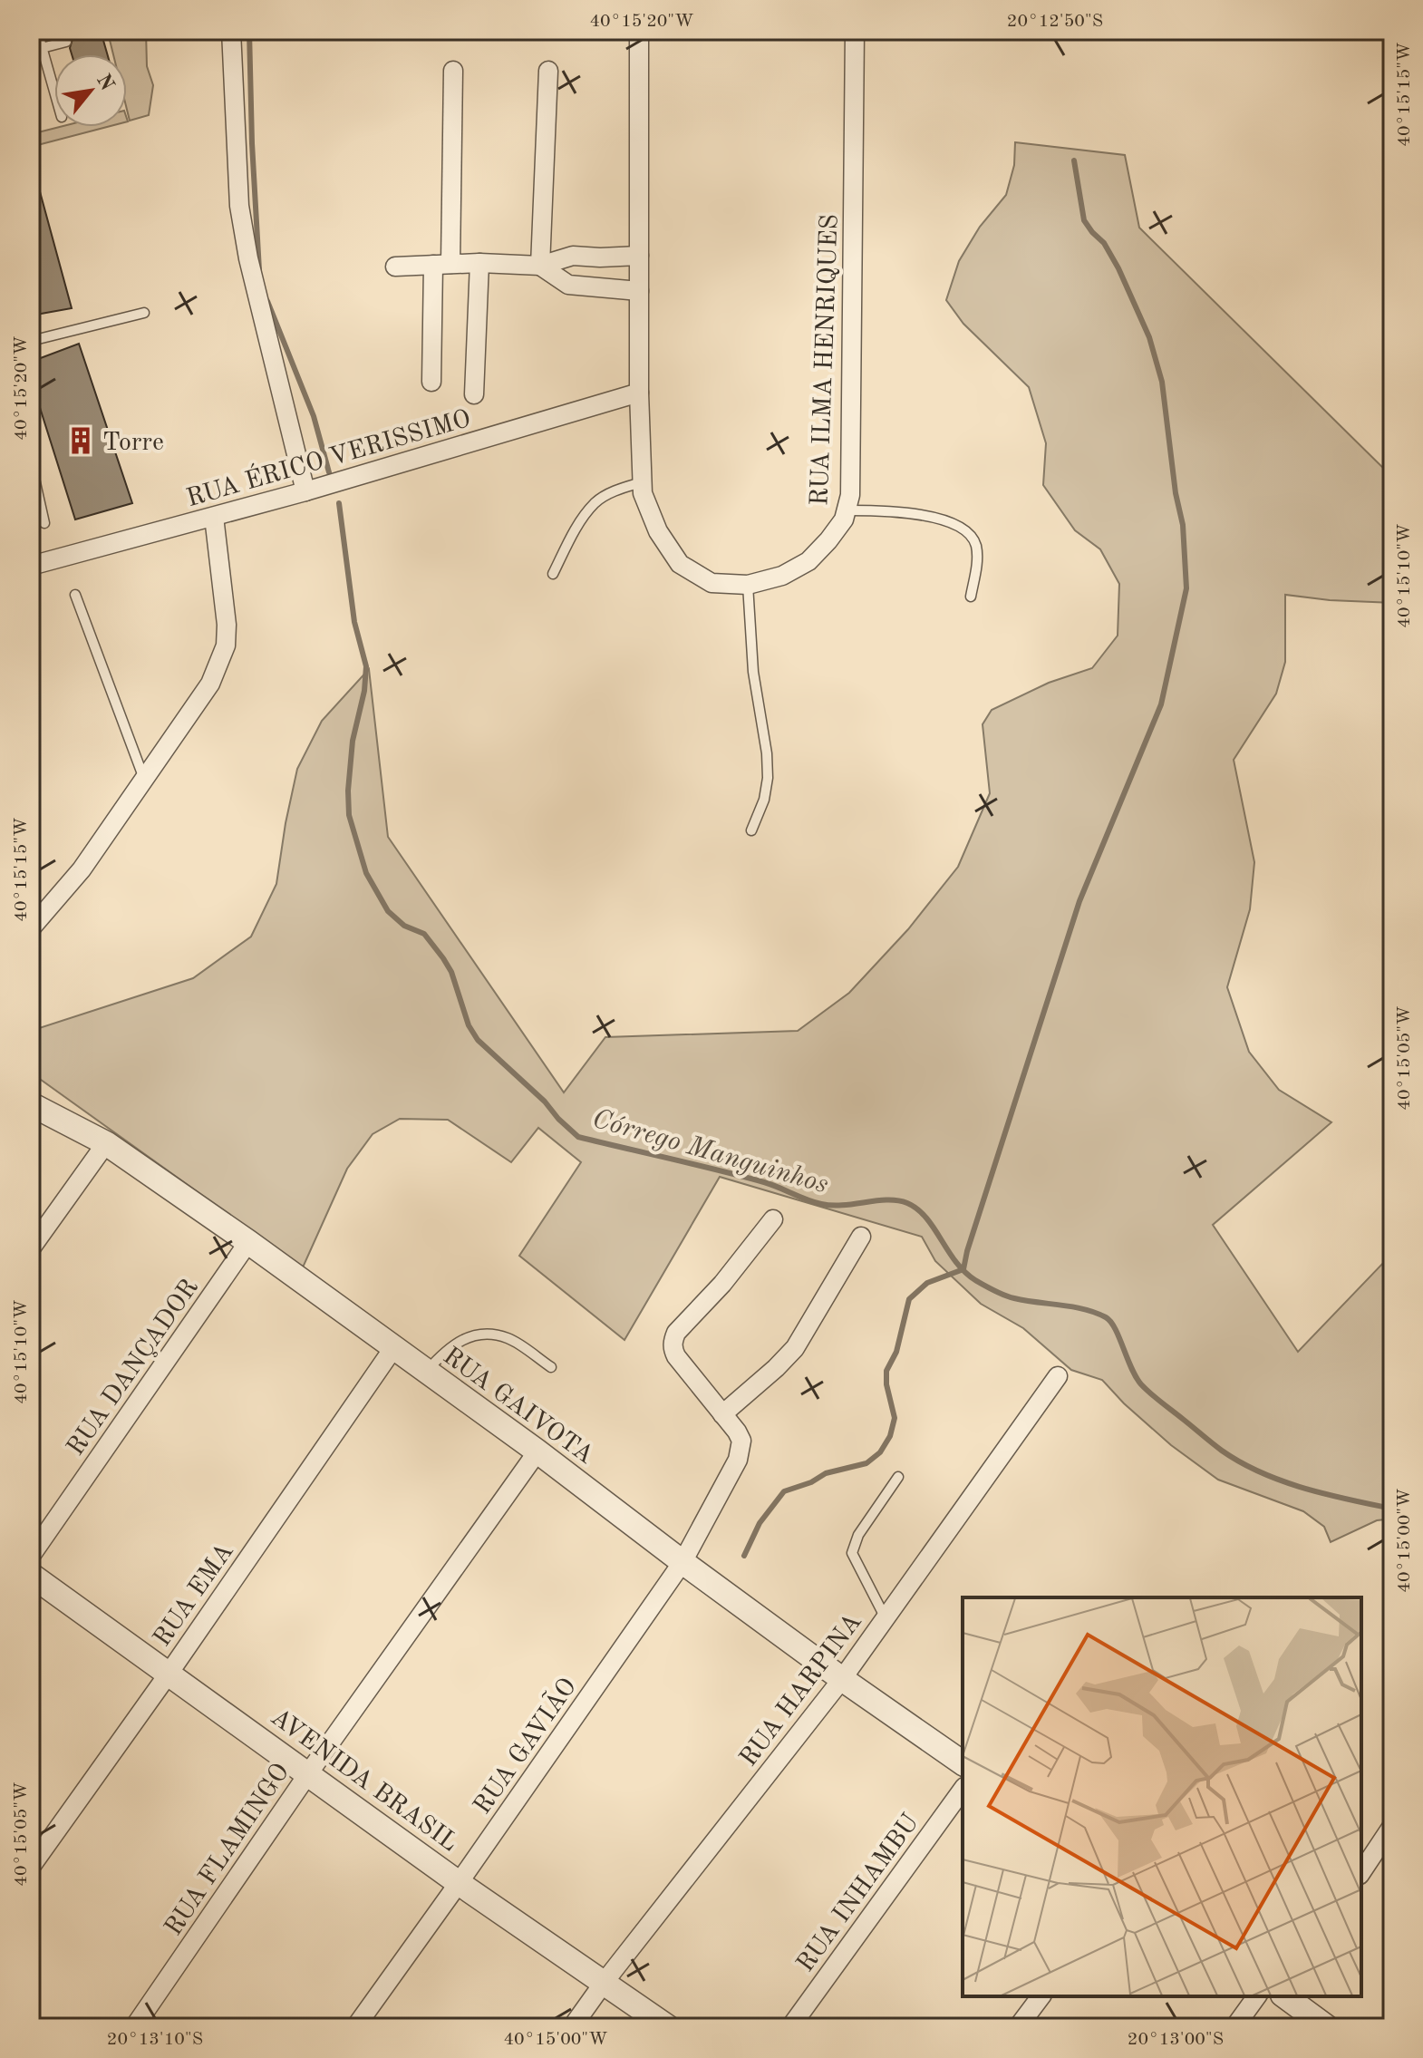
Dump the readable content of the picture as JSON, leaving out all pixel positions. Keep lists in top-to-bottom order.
{
  "streets": {
    "street": [
      "RUA ILMA HENRIQUES",
      "RUA ÉRICO VERISSIMO",
      "RUA DANÇADOR",
      "RUA GAIVOTA",
      "RUA EMA",
      "RUA HARPINA",
      "RUA GAVIÃO",
      "AVENIDA BRASIL",
      "RUA FLAMINGO",
      "RUA INHAMBU"
    ]
  },
  "crossings": [
    ["RUA ILMA HENRIQUES", "RUA ÉRICO VERISSIMO"],
    ["RUA DANÇADOR", "RUA GAIVOTA"],
    ["RUA GAIVOTA", "RUA EMA"],
    ["RUA GAIVOTA", "RUA HARPINA"],
    ["RUA GAIVOTA", "RUA GAVIÃO"],
    ["RUA GAIVOTA", "RUA FLAMINGO"],
    ["RUA EMA", "AVENIDA BRASIL"],
    ["RUA HARPINA", "AVENIDA BRASIL"],
    ["RUA GAVIÃO", "AVENIDA BRASIL"],
    ["AVENIDA BRASIL", "RUA FLAMINGO"]
  ],
  "water": ["Córrego Manguinhos"],
  "places": {
    "building": ["Torre"]
  },
  "north": "top right",
  "coordinates": [
    "40°15'20\"W",
    "20°12'50\"S",
    "40°15'15\"W",
    "40°15'10\"W",
    "40°15'05\"W",
    "40°15'00\"W",
    "20°13'10\"S",
    "20°13'00\"S"
  ]
}
